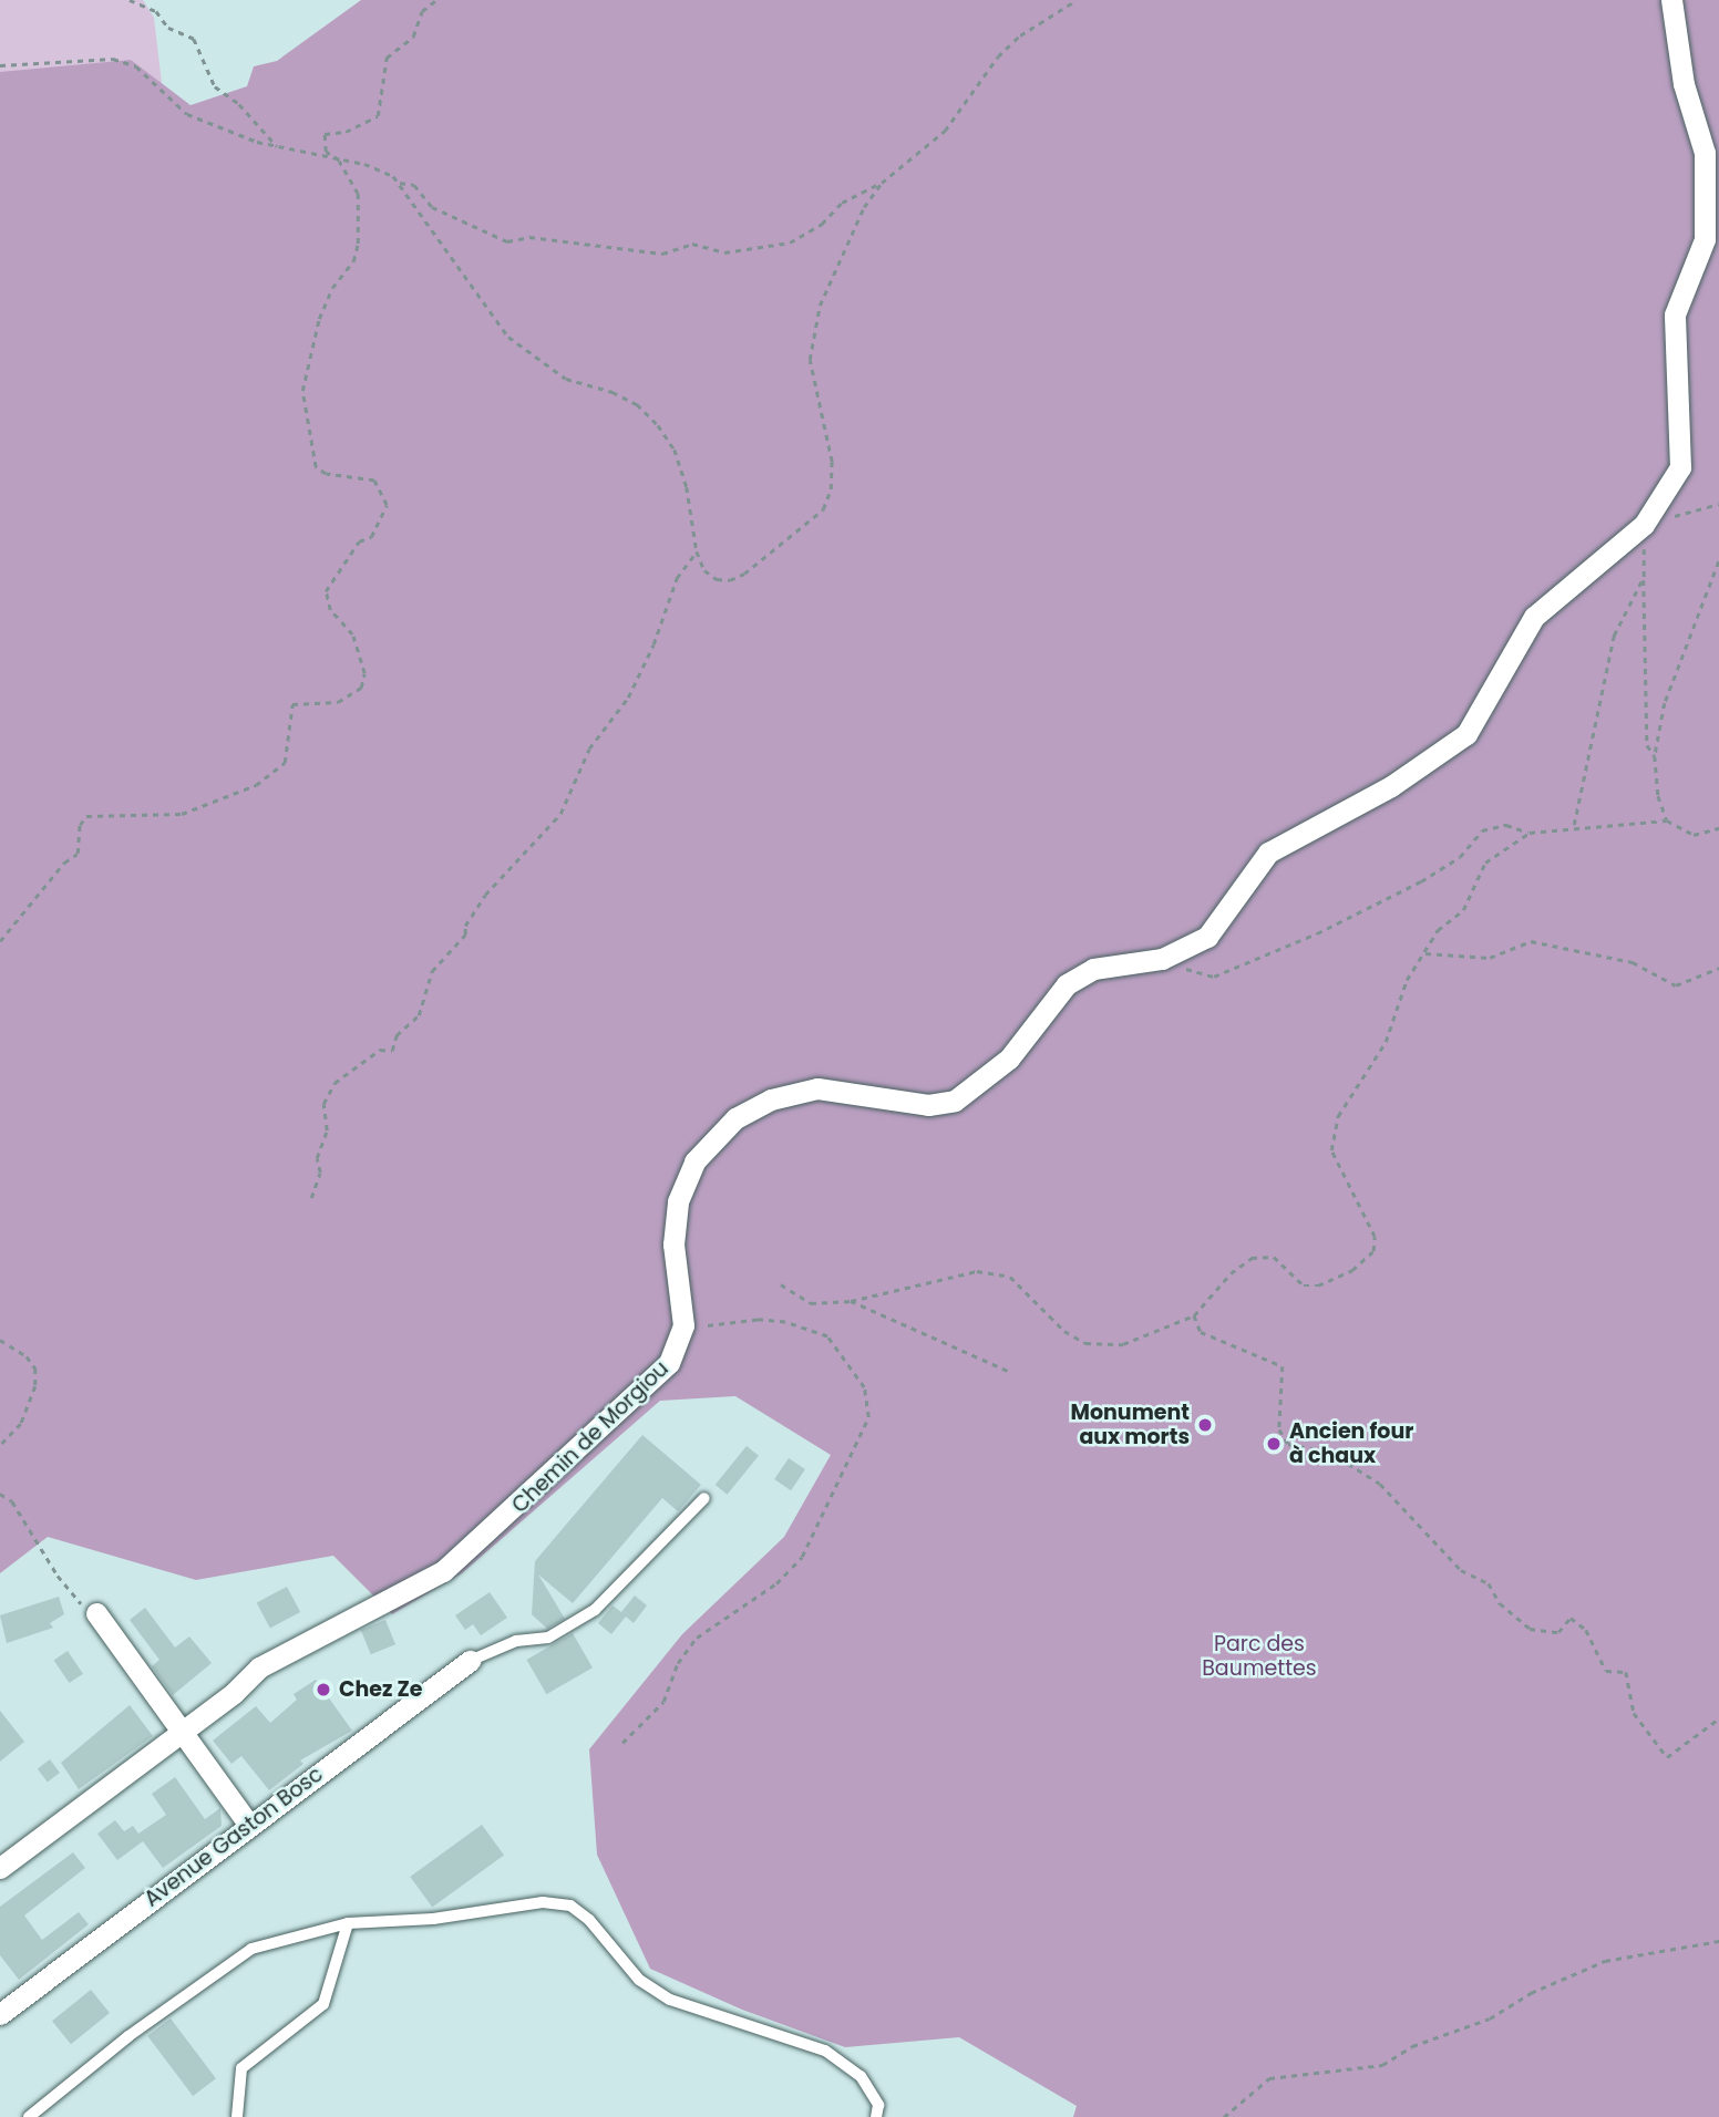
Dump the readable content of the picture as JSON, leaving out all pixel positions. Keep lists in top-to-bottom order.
{
  "streets": {
    "street": ["Chemin de Morgiou", "Avenue Gaston Bosc"]
  },
  "parks": ["Parc des Baumettes"],
  "places": ["Monument aux morts", "Ancien four à chaux", "Chez Ze"]
}
